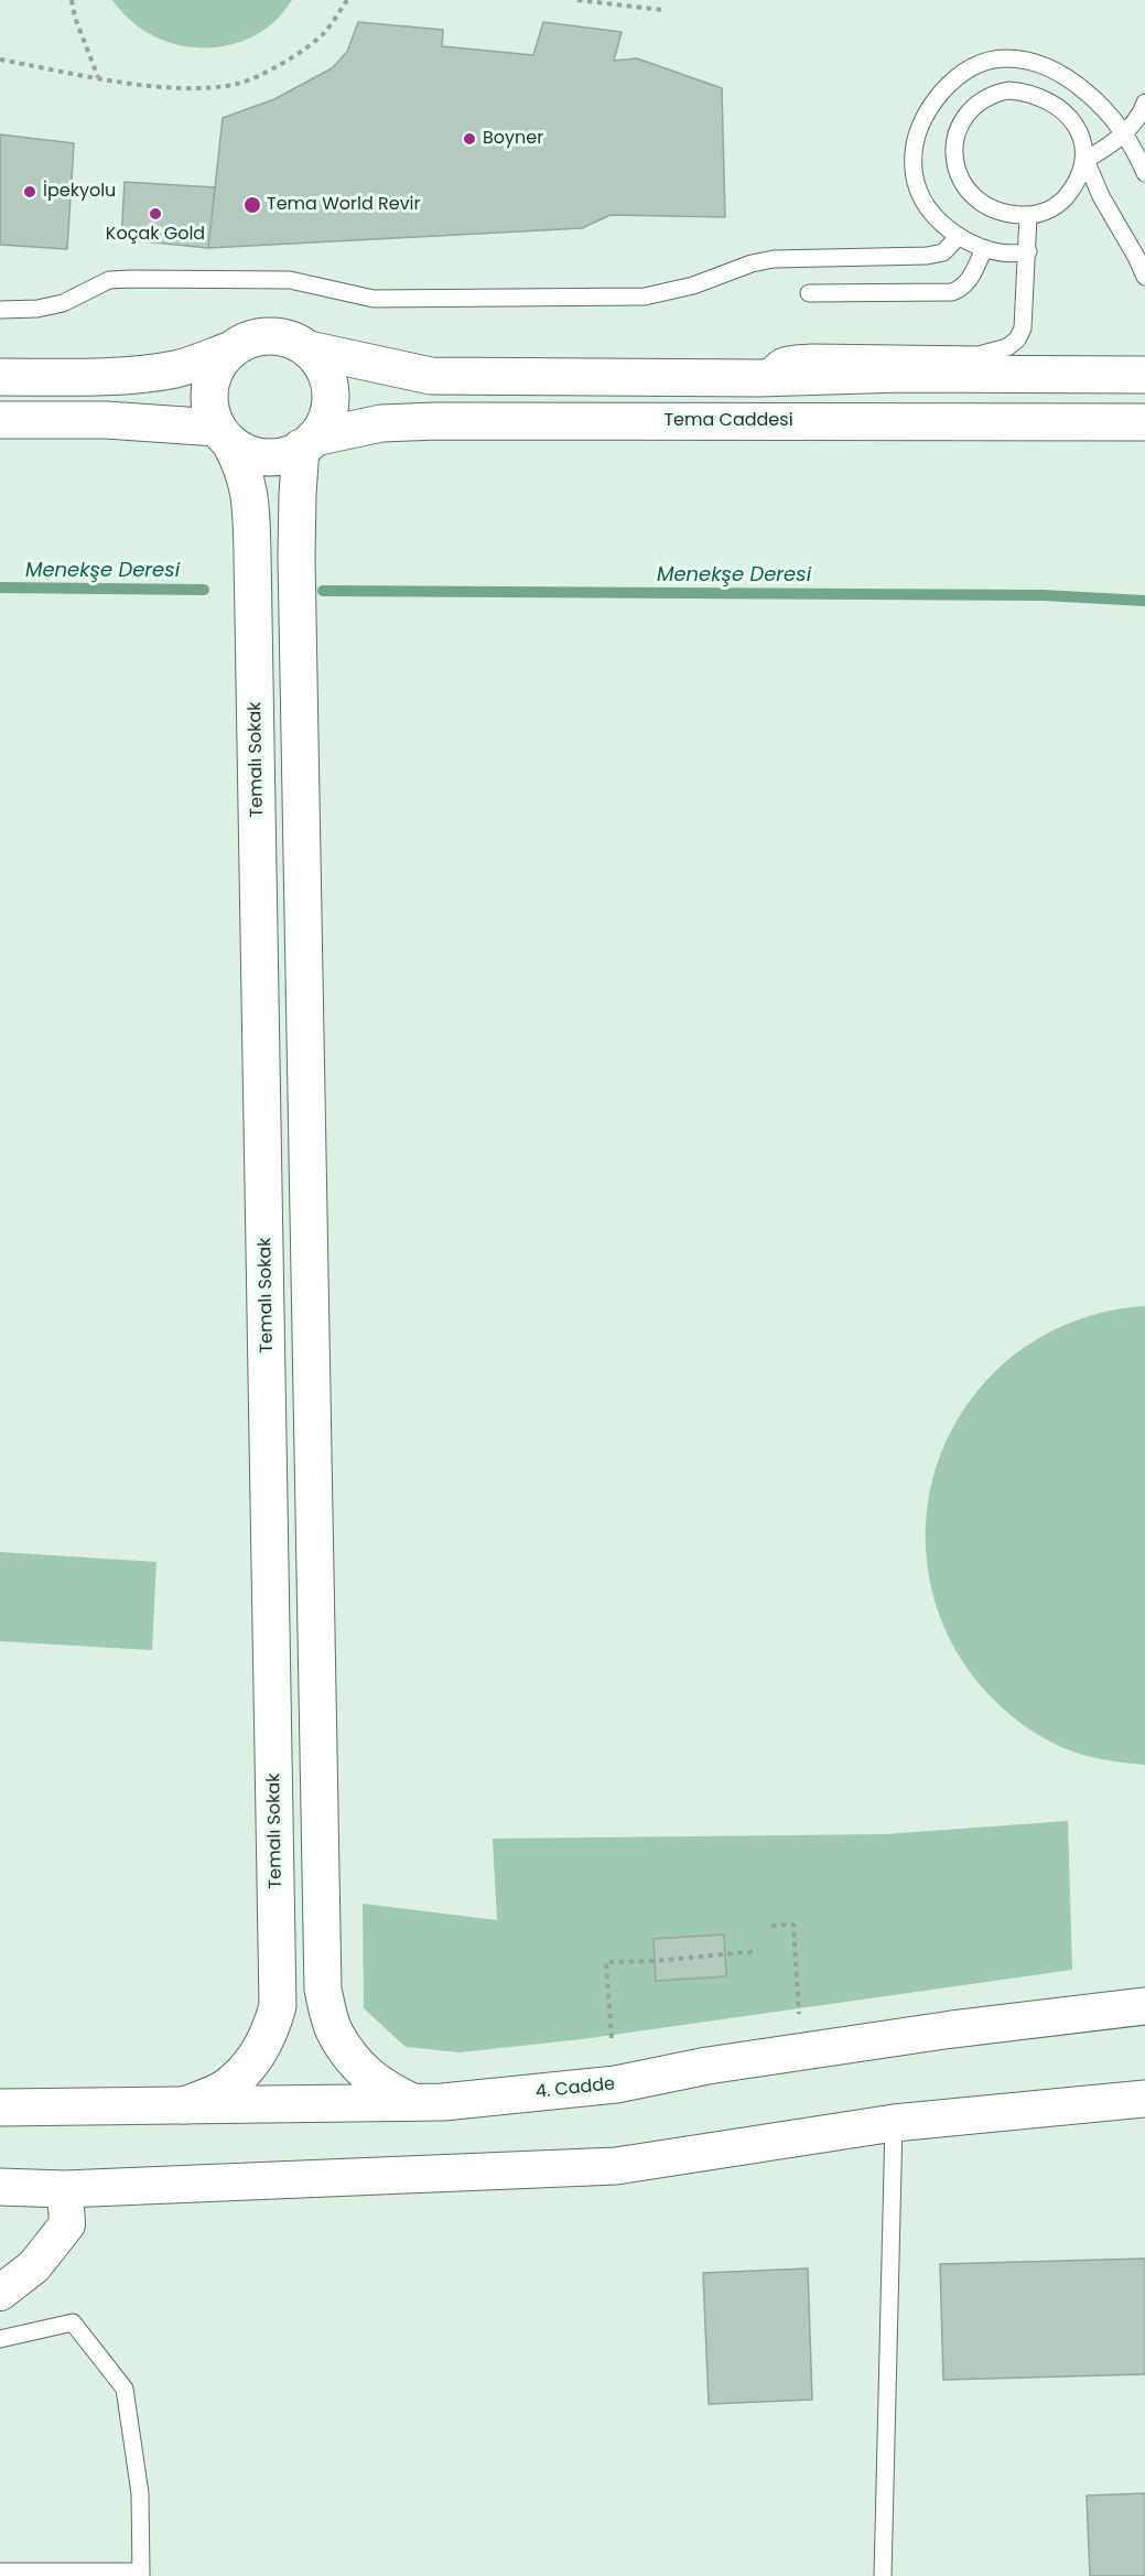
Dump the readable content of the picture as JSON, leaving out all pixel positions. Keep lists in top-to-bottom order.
{
  "streets": {
    "street": ["Tema Caddesi", "Temalı Sokak", "4. Cadde"]
  },
  "crossings": [
    ["Tema Caddesi", "Temalı Sokak"],
    ["Temalı Sokak", "4. Cadde"]
  ],
  "water": ["Menekşe Deresi"],
  "places": [
    "Boyner",
    "İpekyolu",
    "Tema World Revir",
    "Koçak Gold"
  ]
}
